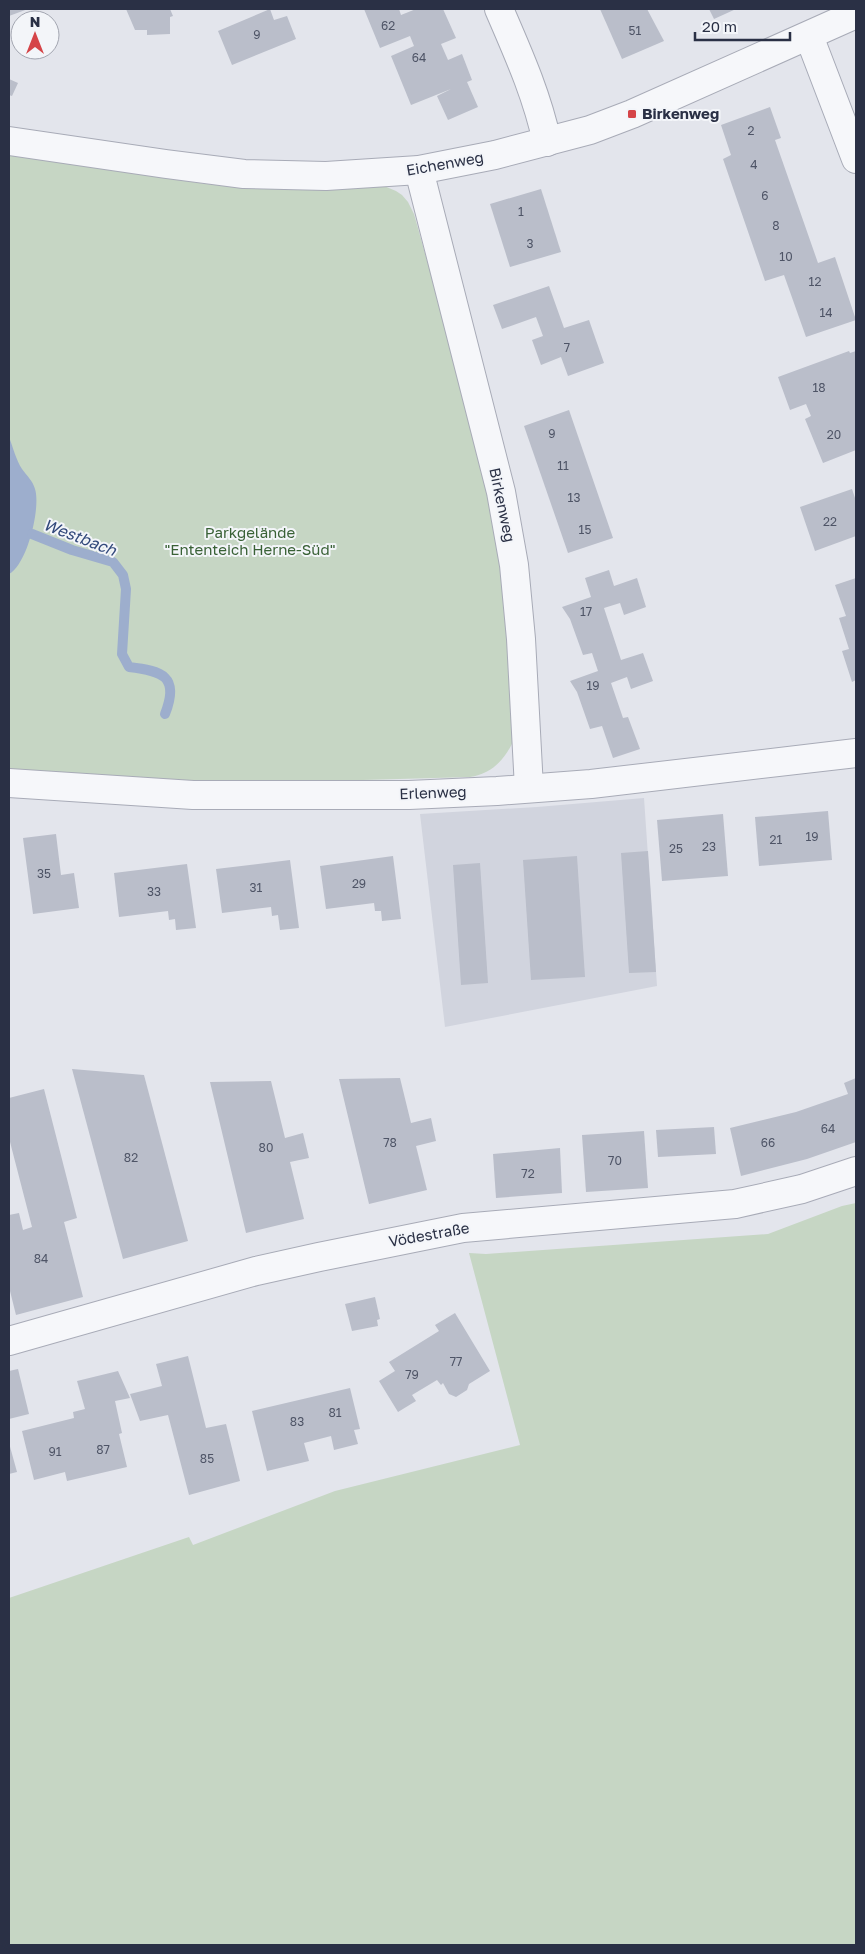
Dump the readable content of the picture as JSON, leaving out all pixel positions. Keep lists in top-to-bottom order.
{
  "streets": {
    "street": [
      "Eichenweg",
      "Birkenweg",
      "Erlenweg",
      "Vödestraße"
    ]
  },
  "crossings": [
    ["Eichenweg", "Birkenweg"],
    ["Birkenweg", "Erlenweg"]
  ],
  "water": ["Westbach"],
  "parks": ["Parkgelände \"Ententeich Herne-Süd\""],
  "places": {
    "transit": ["Birkenweg"]
  },
  "house_numbers": [
    "62",
    "51",
    "9",
    "64",
    "2",
    "4",
    "6",
    "1",
    "8",
    "3",
    "10",
    "12",
    "14",
    "7",
    "18",
    "9",
    "20",
    "11",
    "13",
    "22",
    "15",
    "17",
    "19",
    "19",
    "21",
    "23",
    "25",
    "35",
    "29",
    "31",
    "33",
    "64",
    "78",
    "66",
    "80",
    "82",
    "70",
    "72",
    "84",
    "77",
    "79",
    "81",
    "83",
    "87",
    "91",
    "85"
  ],
  "scale_bar": "20 m",
  "north": "top"
}
